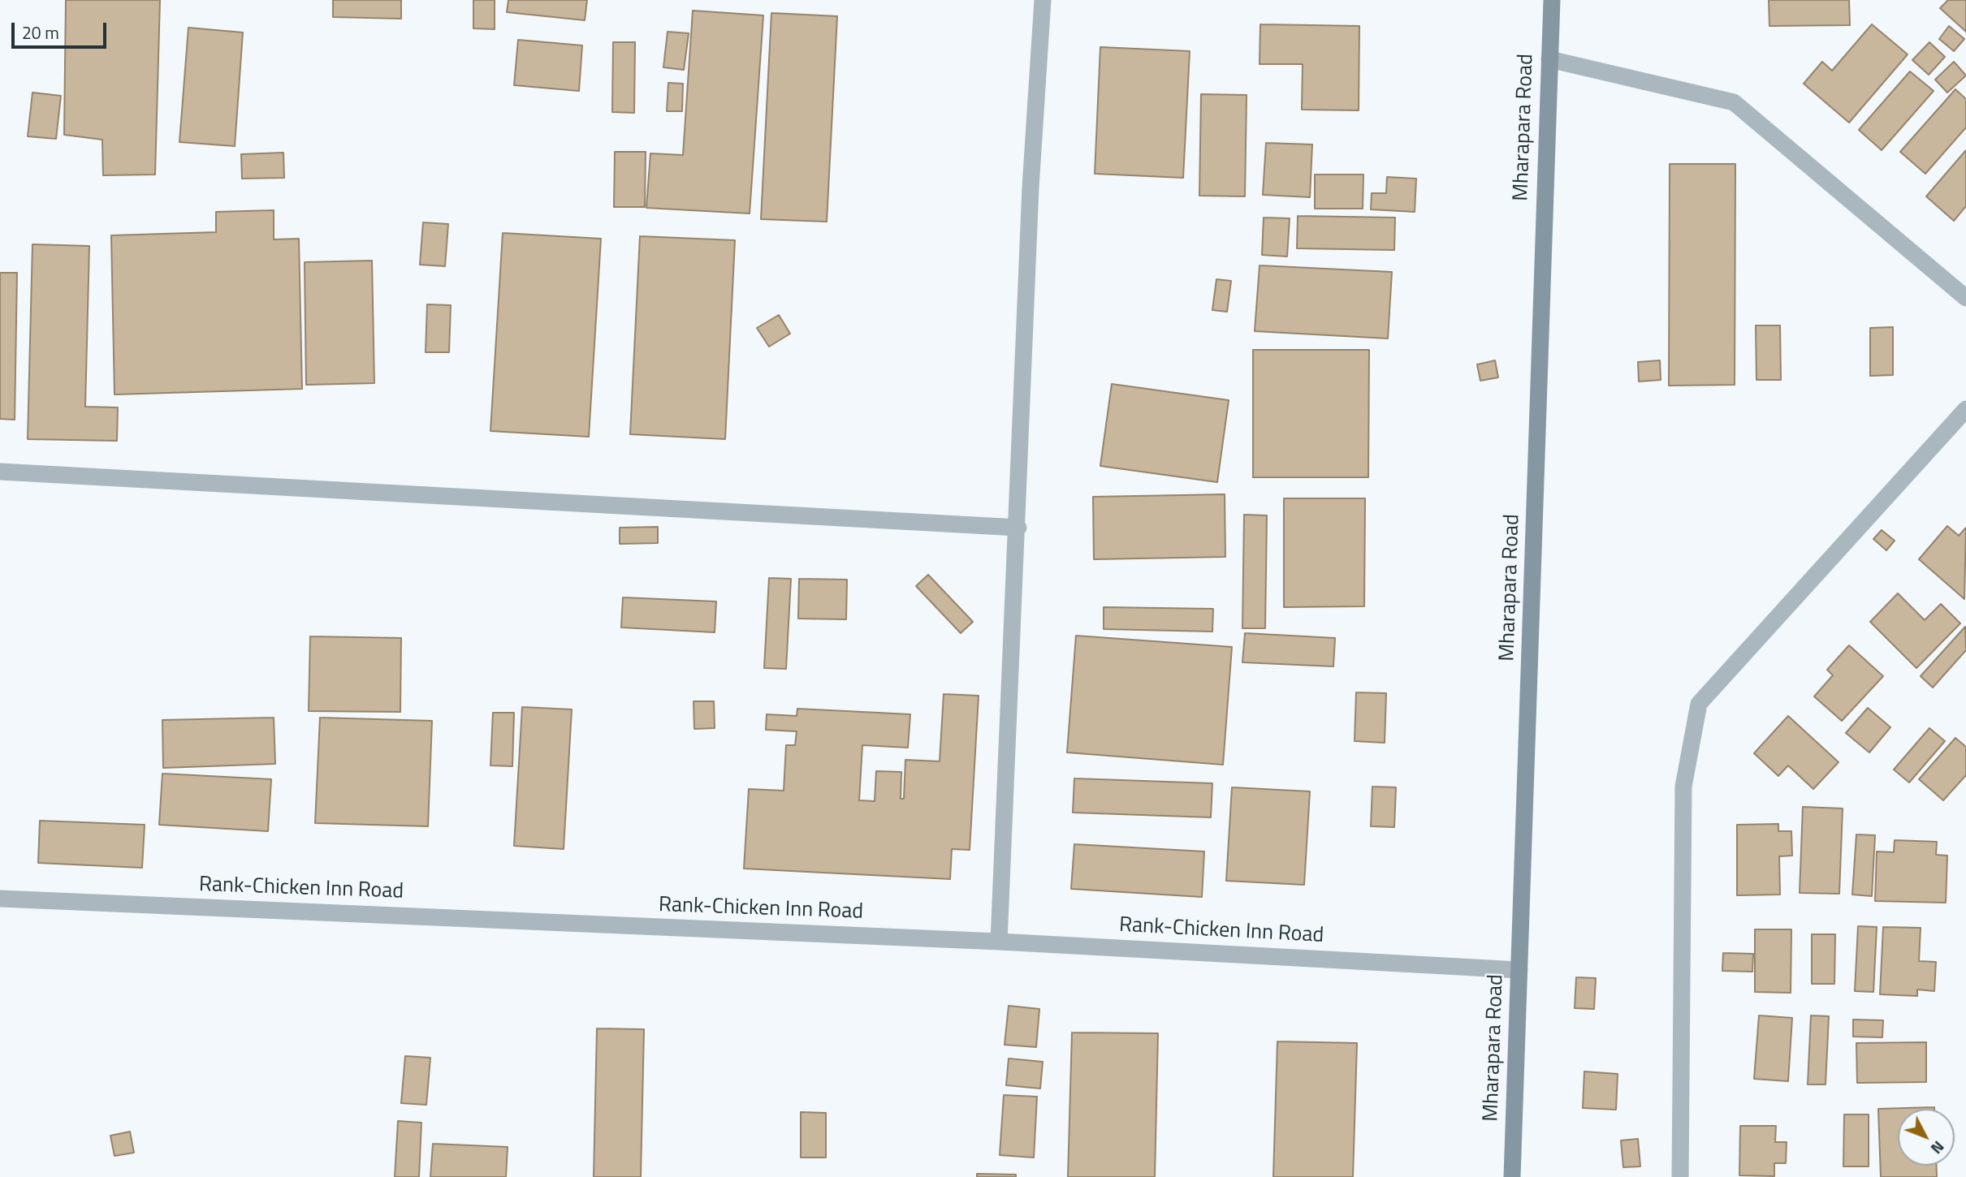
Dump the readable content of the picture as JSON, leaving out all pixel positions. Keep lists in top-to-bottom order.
{
  "streets": {
    "main road": ["Mharapara Road"],
    "street": ["Rank-Chicken Inn Road"]
  },
  "crossings": [
    ["Mharapara Road", "Rank-Chicken Inn Road"]
  ],
  "scale_bar": "20 m",
  "north": "bottom right"
}
